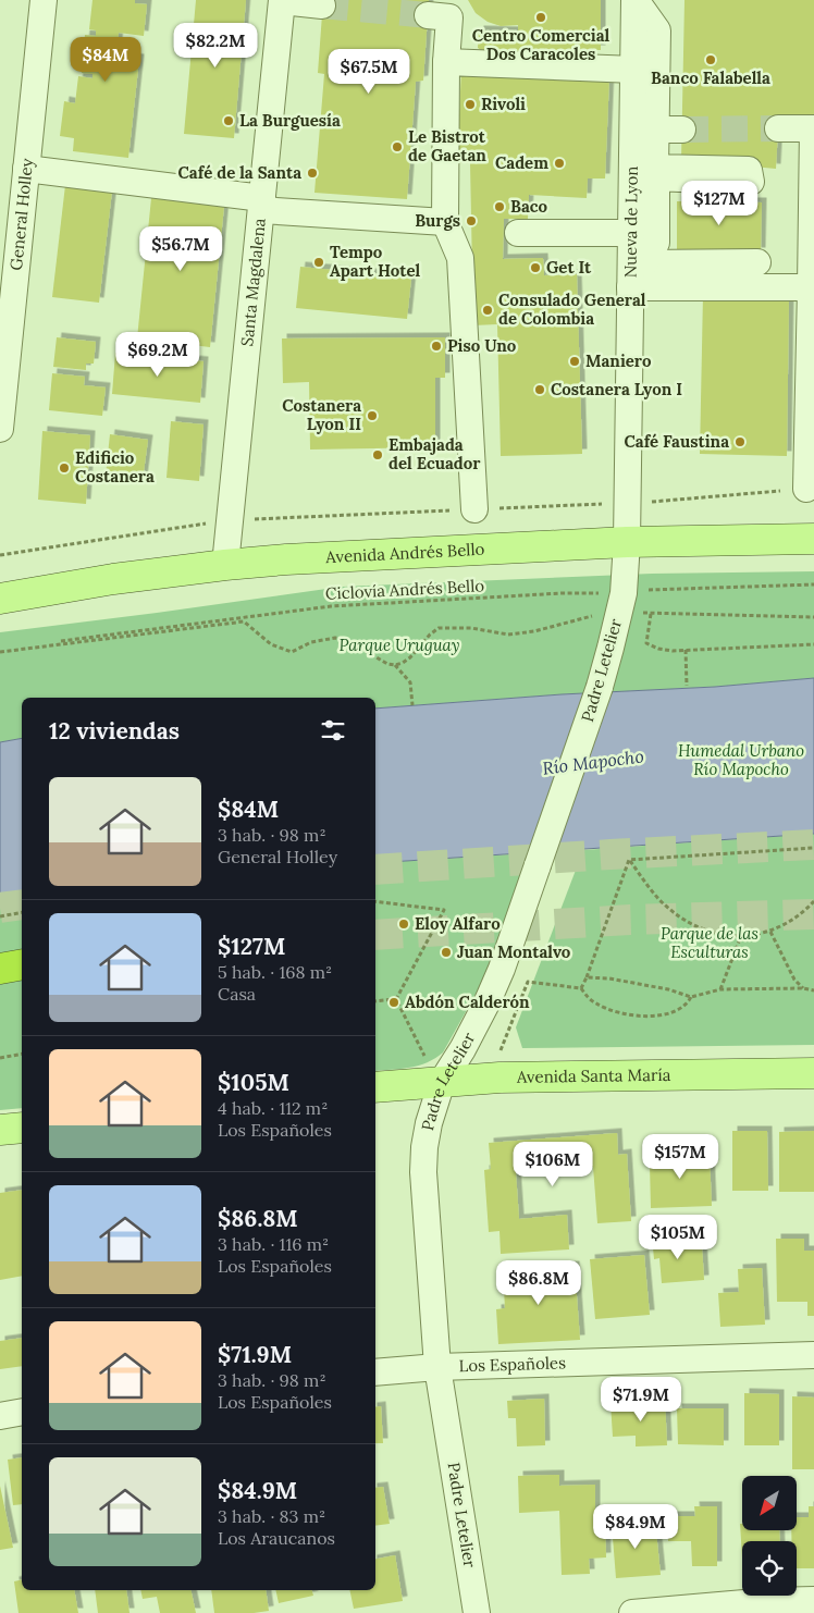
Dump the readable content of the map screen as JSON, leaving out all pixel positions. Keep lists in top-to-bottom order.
{
  "streets": {
    "main road": ["Avenida Andrés Bello", "Avenida Santa María"],
    "street": [
      "General Holley",
      "Nueva de Lyon",
      "Santa Magdalena",
      "Padre Letelier",
      "Los Españoles"
    ],
    "path": ["Ciclovía Andrés Bello"]
  },
  "crossings": [
    ["Nueva de Lyon", "Avenida Andrés Bello"],
    ["Nueva de Lyon", "Padre Letelier"],
    ["Santa Magdalena", "Avenida Andrés Bello"],
    ["Avenida Andrés Bello", "Padre Letelier"],
    ["Ciclovía Andrés Bello", "Padre Letelier"],
    ["Padre Letelier", "Avenida Santa María"],
    ["Padre Letelier", "Los Españoles"]
  ],
  "water": ["Río Mapocho"],
  "parks": ["Parque Uruguay", "Humedal Urbano Río Mapocho", "Parque de las Esculturas"],
  "places": [
    "Centro Comercial Dos Caracoles",
    "Banco Falabella",
    "Rivoli",
    "La Burguesía",
    "Le Bistrot de Gaetan",
    "Cadem",
    "Café de la Santa",
    "Baco",
    "Burgs",
    "Tempo Apart Hotel",
    "Get It",
    "Consulado General de Colombia",
    "Piso Uno",
    "Maniero",
    "Costanera Lyon I",
    "Costanera Lyon II",
    "Café Faustina",
    "Embajada del Ecuador",
    "Edificio Costanera",
    "Eloy Alfaro",
    "Juan Montalvo",
    "Abdón Calderón"
  ],
  "north": "bottom left",
  "page": {
    "price": [
      "$82.2M",
      "$84M",
      "$67.5M",
      "$127M",
      "$56.7M",
      "$69.2M",
      "$157M",
      "$106M",
      "$105M",
      "$86.8M",
      "$71.9M",
      "$84.9M"
    ],
    "heading": "12 viviendas",
    "list": [
      {
        "name": "$84M",
        "note": "3 hab. · 98 m² · General Holley"
      },
      {
        "name": "$127M",
        "note": "5 hab. · 168 m² · Casa"
      },
      {
        "name": "$105M",
        "note": "4 hab. · 112 m² · Los Españoles"
      },
      {
        "name": "$86.8M",
        "note": "3 hab. · 116 m² · Los Españoles"
      },
      {
        "name": "$71.9M",
        "note": "3 hab. · 98 m² · Los Españoles"
      },
      {
        "name": "$84.9M",
        "note": "3 hab. · 83 m² · Los Araucanos"
      }
    ]
  }
}
